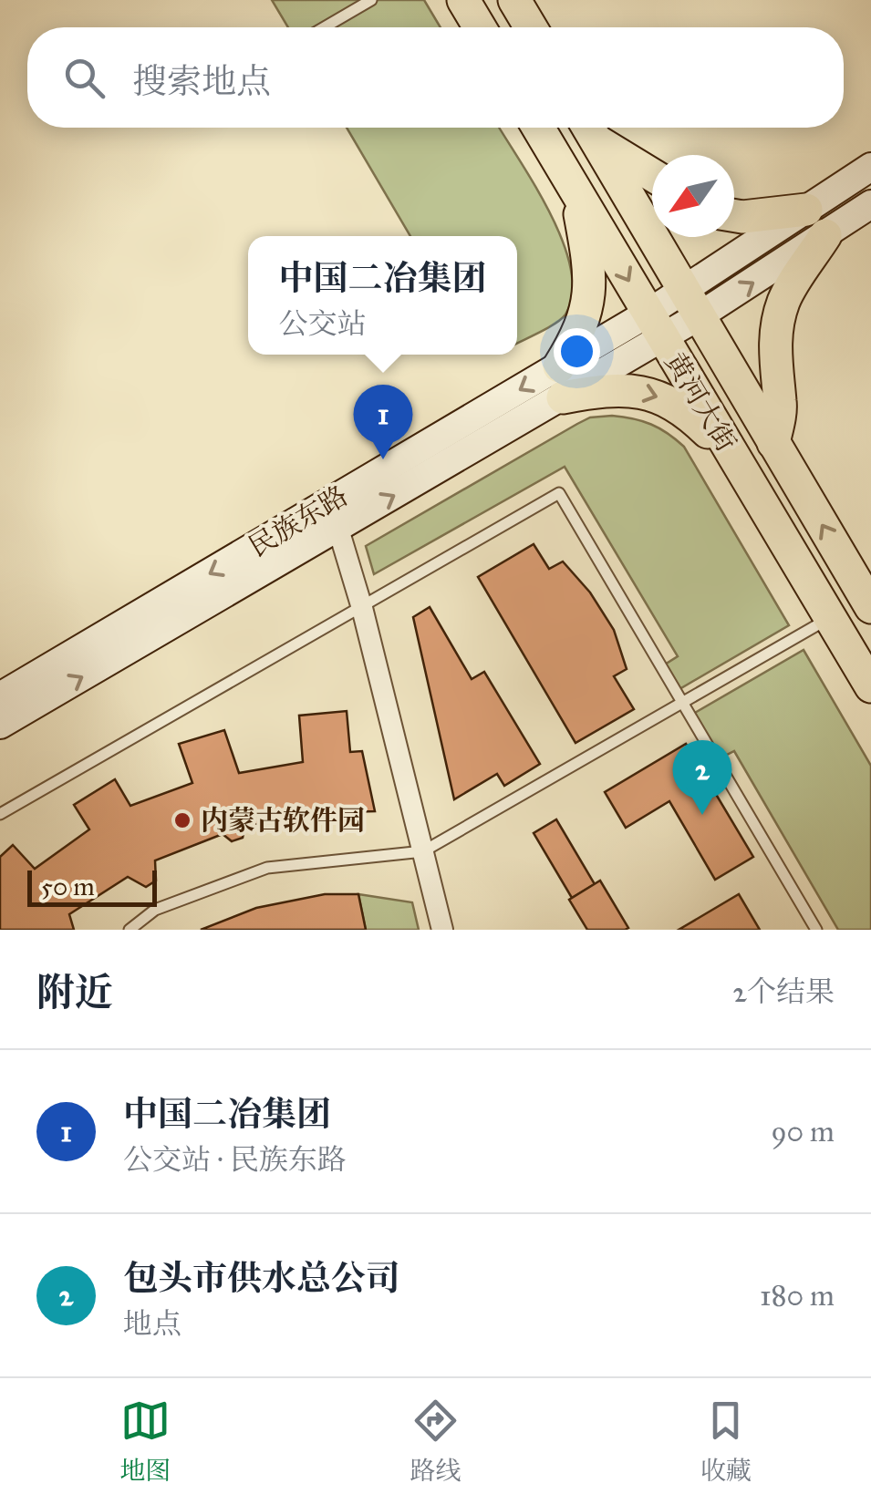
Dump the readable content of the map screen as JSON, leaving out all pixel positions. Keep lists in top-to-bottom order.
{
  "streets": {
    "main road": ["黄河大街", "民族东路"]
  },
  "crossings": [
    ["黄河大街", "民族东路"]
  ],
  "places": ["内蒙古软件园"],
  "scale_bar": "50 m",
  "north": "bottom left",
  "page": {
    "search": "搜索地点",
    "popup": ["中国二冶集团", "公交站"],
    "pins": ["1", "2"],
    "scale": "50 m",
    "heading": ["附近", "2个结果"],
    "list": [
      {
        "mark": "1",
        "name": "中国二冶集团",
        "note": "公交站 · 民族东路",
        "value": "90 m"
      },
      {
        "mark": "2",
        "name": "包头市供水总公司",
        "note": "地点",
        "value": "180 m"
      }
    ],
    "nav": ["地图", "路线", "收藏"]
  }
}
